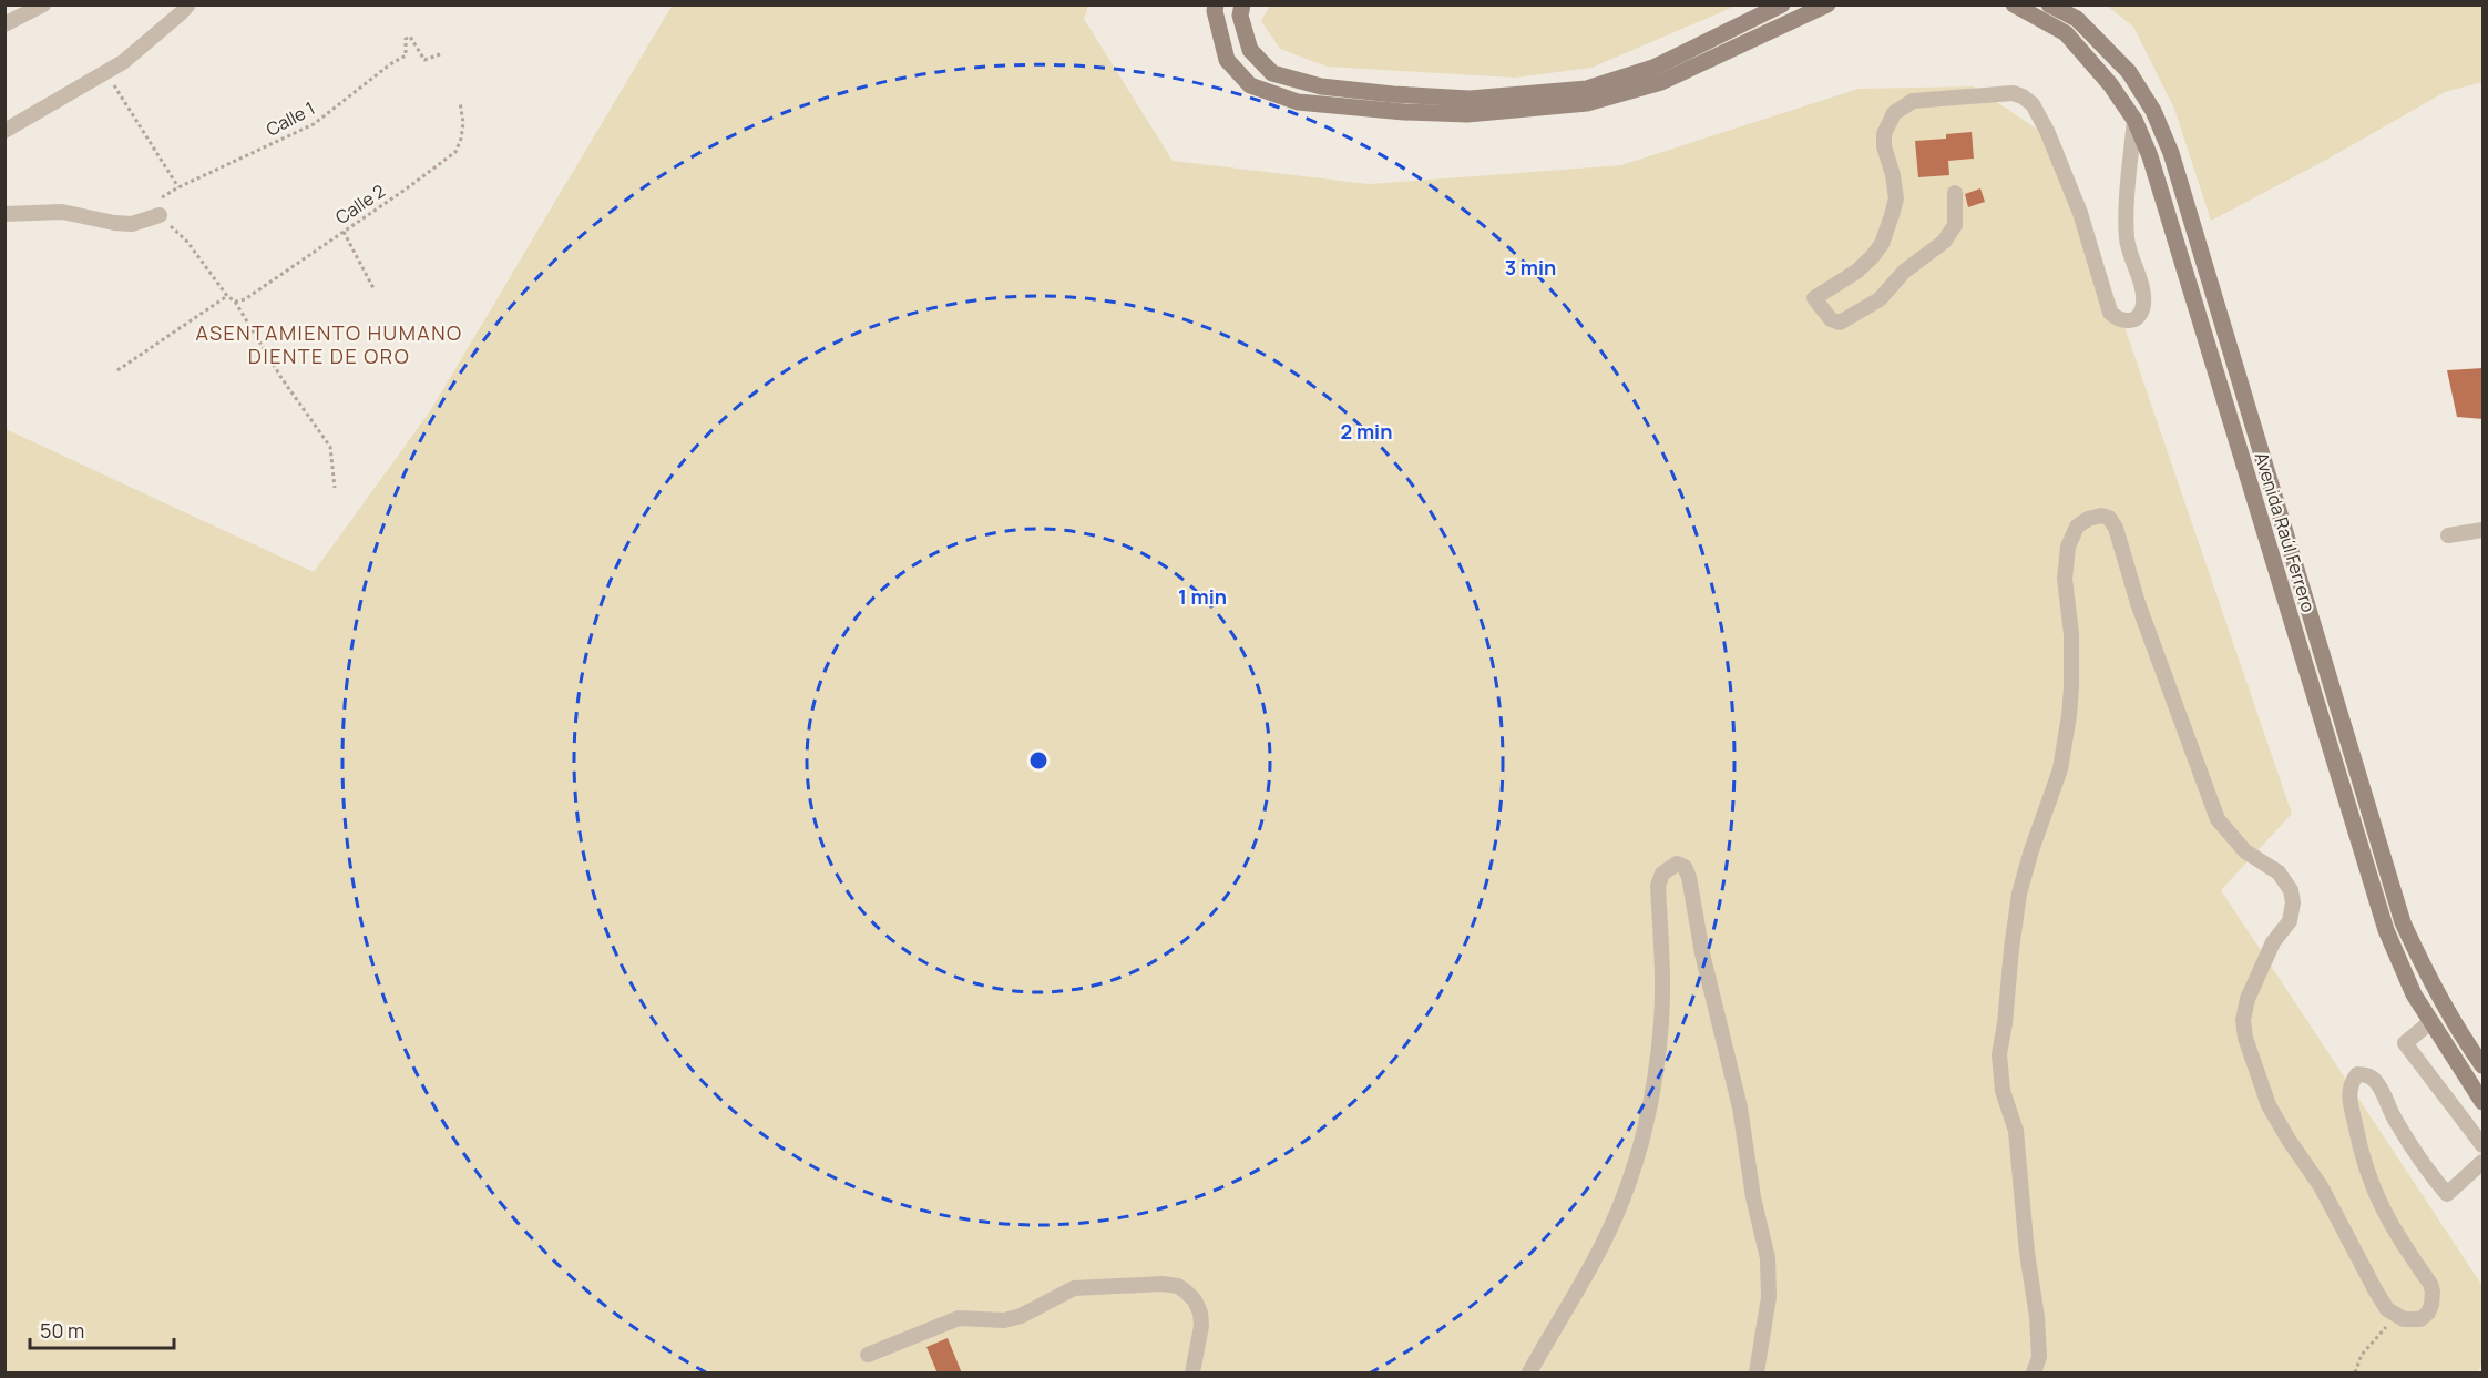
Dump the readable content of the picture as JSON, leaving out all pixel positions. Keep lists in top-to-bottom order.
{
  "streets": {
    "main road": ["Avenida Raúl Ferrero"],
    "path": ["Calle 1", "Calle 2"]
  },
  "districts": ["ASENTAMIENTO HUMANO DIENTE DE ORO"],
  "scale_bar": "50 m",
  "rings": ["3 min", "2 min", "1 min"]
}
